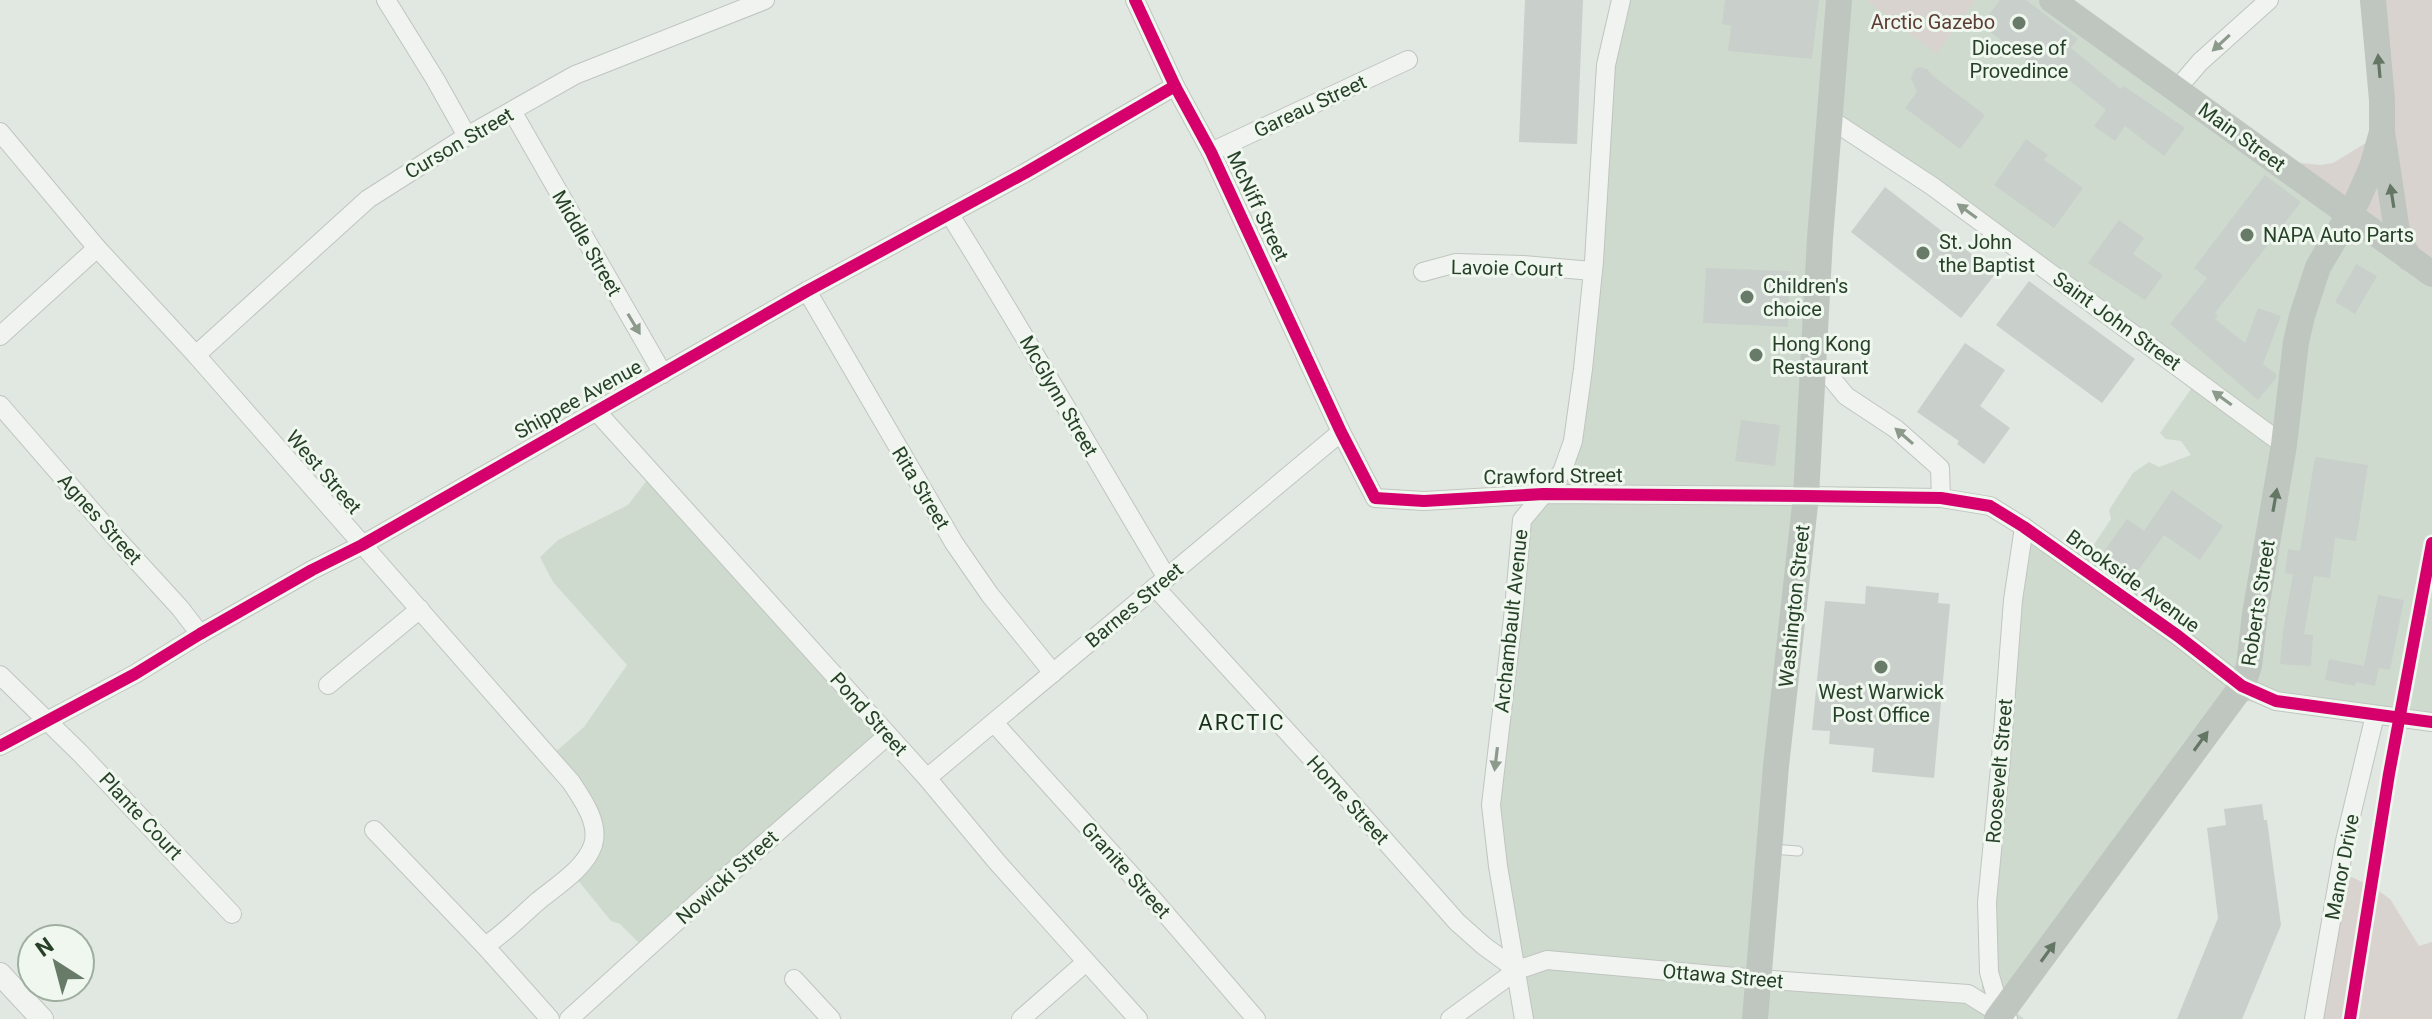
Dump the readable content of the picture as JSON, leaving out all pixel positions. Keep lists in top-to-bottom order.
{
  "streets": {
    "main road": ["Main Street", "Roberts Street", "Washington Street"],
    "street": [
      "Gareau Street",
      "Curson Street",
      "McNiff Street",
      "Middle Street",
      "Lavoie Court",
      "Saint John Street",
      "McGlynn Street",
      "Shippee Avenue",
      "West Street",
      "Crawford Street",
      "Rita Street",
      "Agnes Street",
      "Brookside Avenue",
      "Barnes Street",
      "Archambault Avenue",
      "Pond Street",
      "Roosevelt Street",
      "Home Street",
      "Plante Court",
      "Manor Drive",
      "Granite Street",
      "Nowicki Street",
      "Ottawa Street"
    ]
  },
  "crossings": [
    ["Gareau Street", "McNiff Street"],
    ["Main Street", "Roberts Street"],
    ["Curson Street", "Middle Street"],
    ["Curson Street", "West Street"],
    ["McNiff Street", "Shippee Avenue"],
    ["McNiff Street", "Crawford Street"],
    ["McNiff Street", "Barnes Street"],
    ["Middle Street", "Shippee Avenue"],
    ["Lavoie Court", "Archambault Avenue"],
    ["Saint John Street", "Roberts Street"],
    ["Saint John Street", "Washington Street"],
    ["McGlynn Street", "Shippee Avenue"],
    ["McGlynn Street", "Barnes Street"],
    ["McGlynn Street", "Home Street"],
    ["Shippee Avenue", "West Street"],
    ["Shippee Avenue", "Rita Street"],
    ["Shippee Avenue", "Agnes Street"],
    ["Shippee Avenue", "Pond Street"],
    ["Shippee Avenue", "Plante Court"],
    ["Crawford Street", "Brookside Avenue"],
    ["Crawford Street", "Barnes Street"],
    ["Crawford Street", "Washington Street"],
    ["Crawford Street", "Archambault Avenue"],
    ["Rita Street", "Barnes Street"],
    ["Brookside Avenue", "Roberts Street"],
    ["Brookside Avenue", "Washington Street"],
    ["Brookside Avenue", "Roosevelt Street"],
    ["Brookside Avenue", "Manor Drive"],
    ["Roberts Street", "Roosevelt Street"],
    ["Roberts Street", "Ottawa Street"],
    ["Barnes Street", "Pond Street"],
    ["Barnes Street", "Home Street"],
    ["Barnes Street", "Granite Street"],
    ["Washington Street", "Ottawa Street"],
    ["Archambault Avenue", "Home Street"],
    ["Archambault Avenue", "Ottawa Street"],
    ["Pond Street", "Nowicki Street"],
    ["Roosevelt Street", "Ottawa Street"],
    ["Home Street", "Ottawa Street"]
  ],
  "one_way": [
    "Middle Street",
    "Saint John Street",
    "Roberts Street",
    "Archambault Avenue"
  ],
  "districts": ["ARCTIC"],
  "parks": ["Arctic Gazebo"],
  "places": [
    "Diocese of Provedince",
    "NAPA Auto Parts",
    "St. John the Baptist",
    "Children's choice",
    "Hong Kong Restaurant",
    "West Warwick Post Office"
  ],
  "north": "top left"
}
